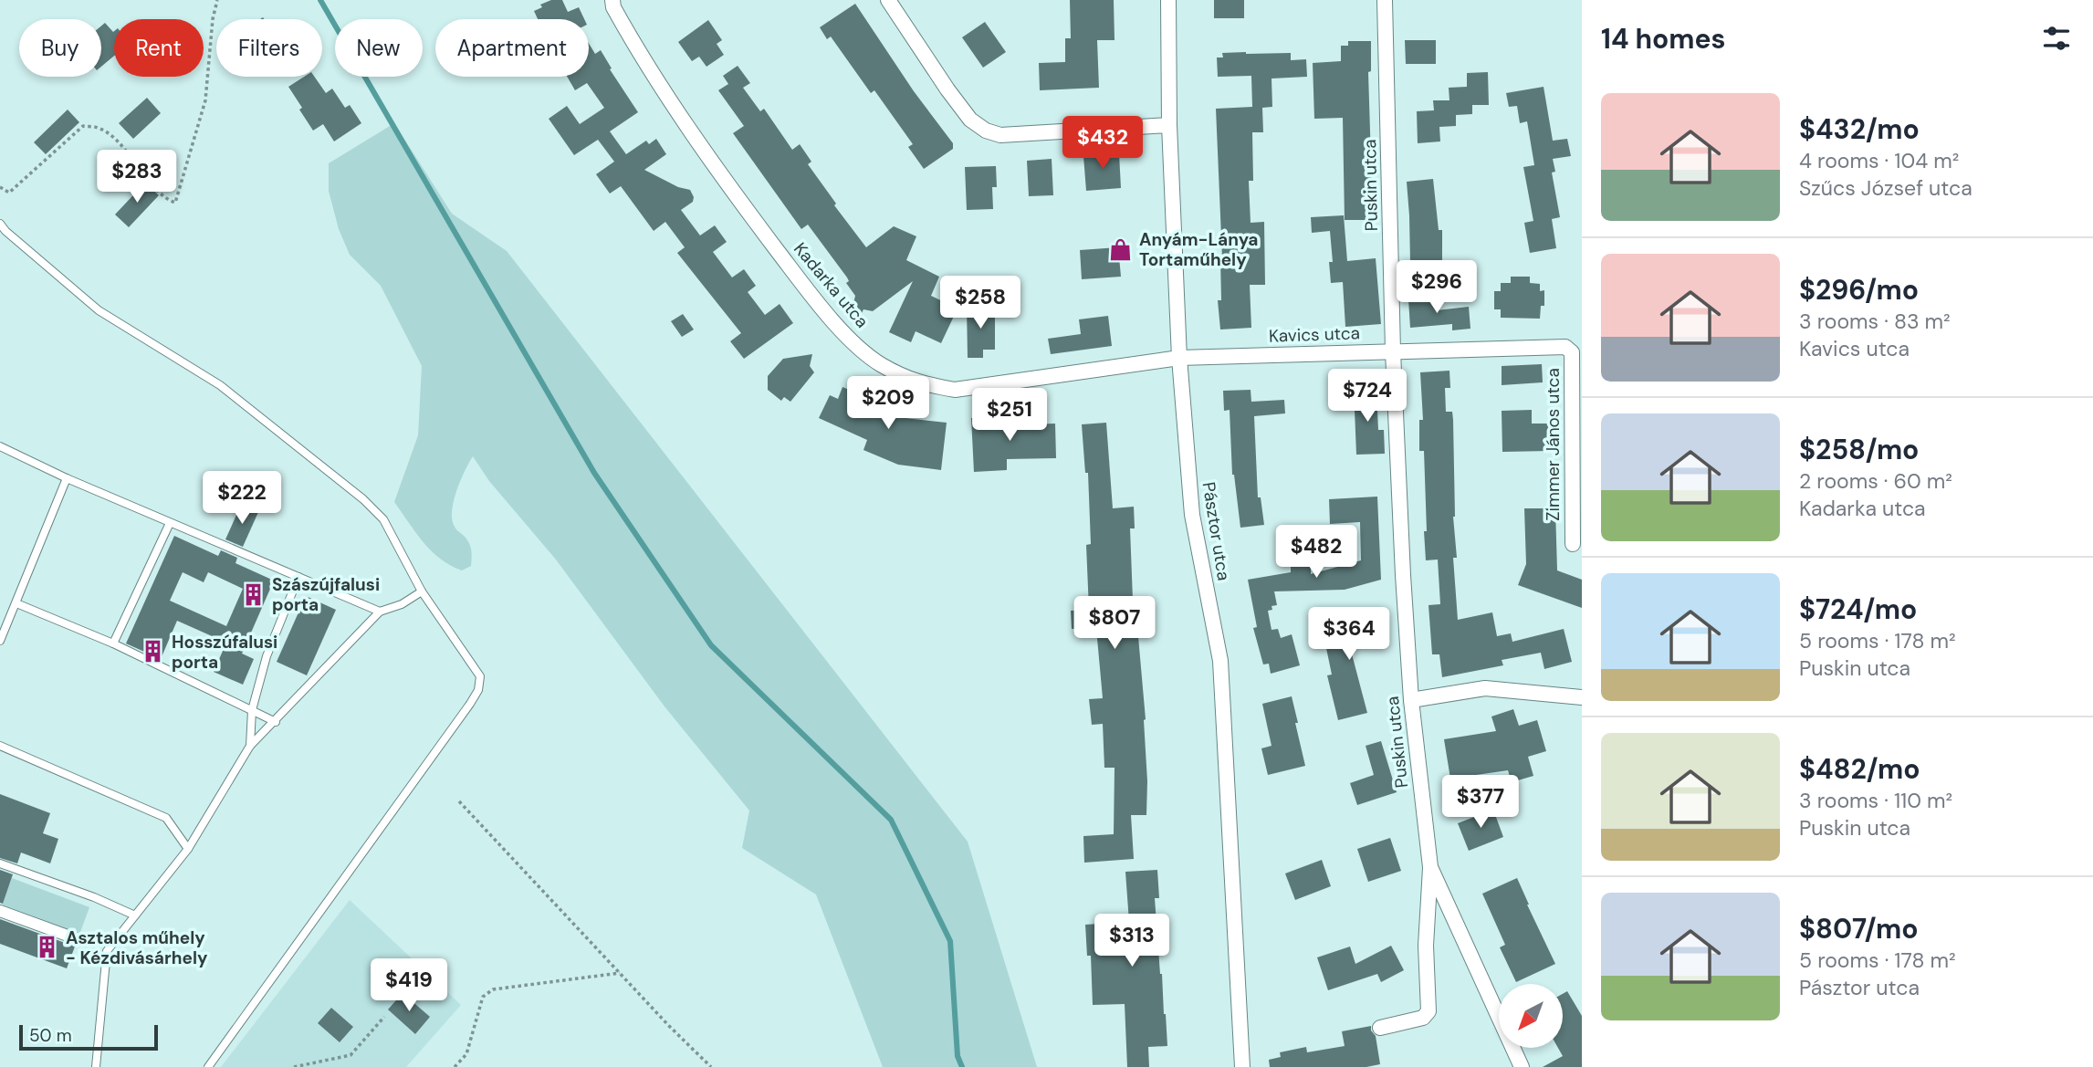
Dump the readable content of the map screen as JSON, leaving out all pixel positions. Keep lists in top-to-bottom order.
{
  "streets": {
    "street": [
      "Puskin utca",
      "Kadarka utca",
      "Kavics utca",
      "Zimmer János utca",
      "Pásztor utca"
    ]
  },
  "crossings": [
    ["Puskin utca", "Kavics utca"],
    ["Kadarka utca", "Kavics utca"],
    ["Kadarka utca", "Pásztor utca"],
    ["Kavics utca", "Zimmer János utca"],
    ["Kavics utca", "Pásztor utca"]
  ],
  "places": {
    "shop": ["Anyám-Lánya Tortaműhely"],
    "building": ["Szászújfalusi porta", "Hosszúfalusi porta", "Asztalos műhely - Kézdivásárhely"]
  },
  "scale_bar": "50 m",
  "north": "bottom left",
  "page": {
    "heading": "14 homes",
    "chip": [
      "Buy",
      "Rent",
      "Filters",
      "New",
      "Apartment"
    ],
    "list": [
      {
        "name": "$432/mo",
        "note": "4 rooms · 104 m² · Szűcs József utca"
      },
      {
        "name": "$296/mo",
        "note": "3 rooms · 83 m² · Kavics utca"
      },
      {
        "name": "$258/mo",
        "note": "2 rooms · 60 m² · Kadarka utca"
      },
      {
        "name": "$724/mo",
        "note": "5 rooms · 178 m² · Puskin utca"
      },
      {
        "name": "$482/mo",
        "note": "3 rooms · 110 m² · Puskin utca"
      },
      {
        "name": "$807/mo",
        "note": "5 rooms · 178 m² · Pásztor utca"
      }
    ],
    "price": [
      "$432",
      "$283",
      "$296",
      "$258",
      "$724",
      "$209",
      "$251",
      "$222",
      "$482",
      "$807",
      "$364",
      "$377",
      "$313",
      "$419"
    ],
    "scale": "50 m"
  }
}
